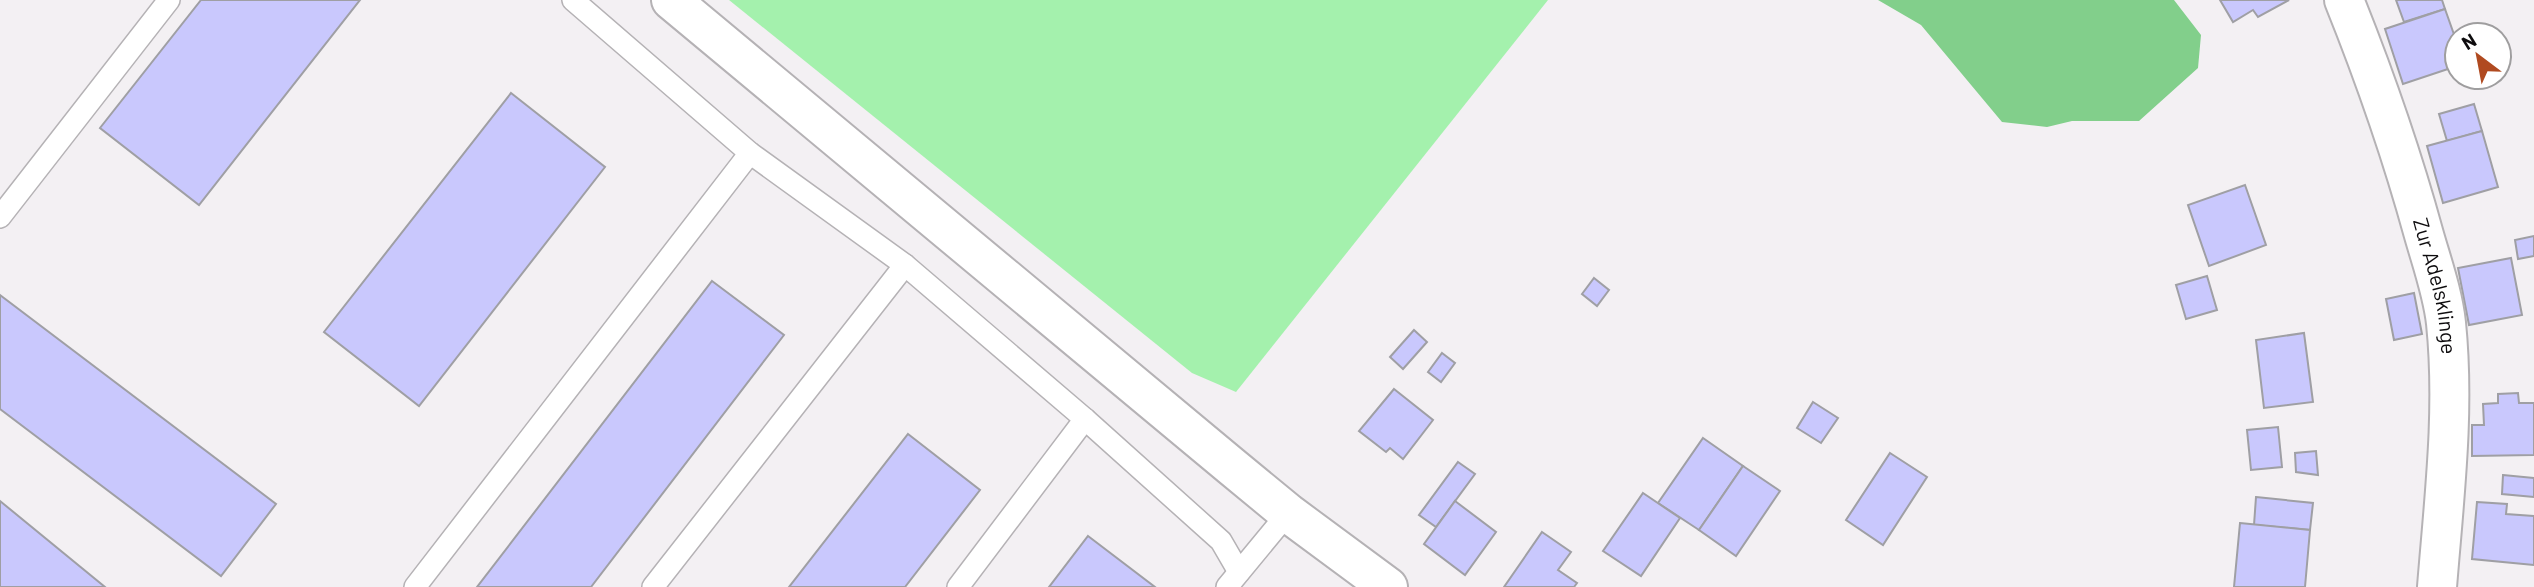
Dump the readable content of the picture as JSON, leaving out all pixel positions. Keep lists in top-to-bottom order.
{
  "streets": {
    "street": ["Zur Adelsklinge"]
  },
  "north": "top left"
}
